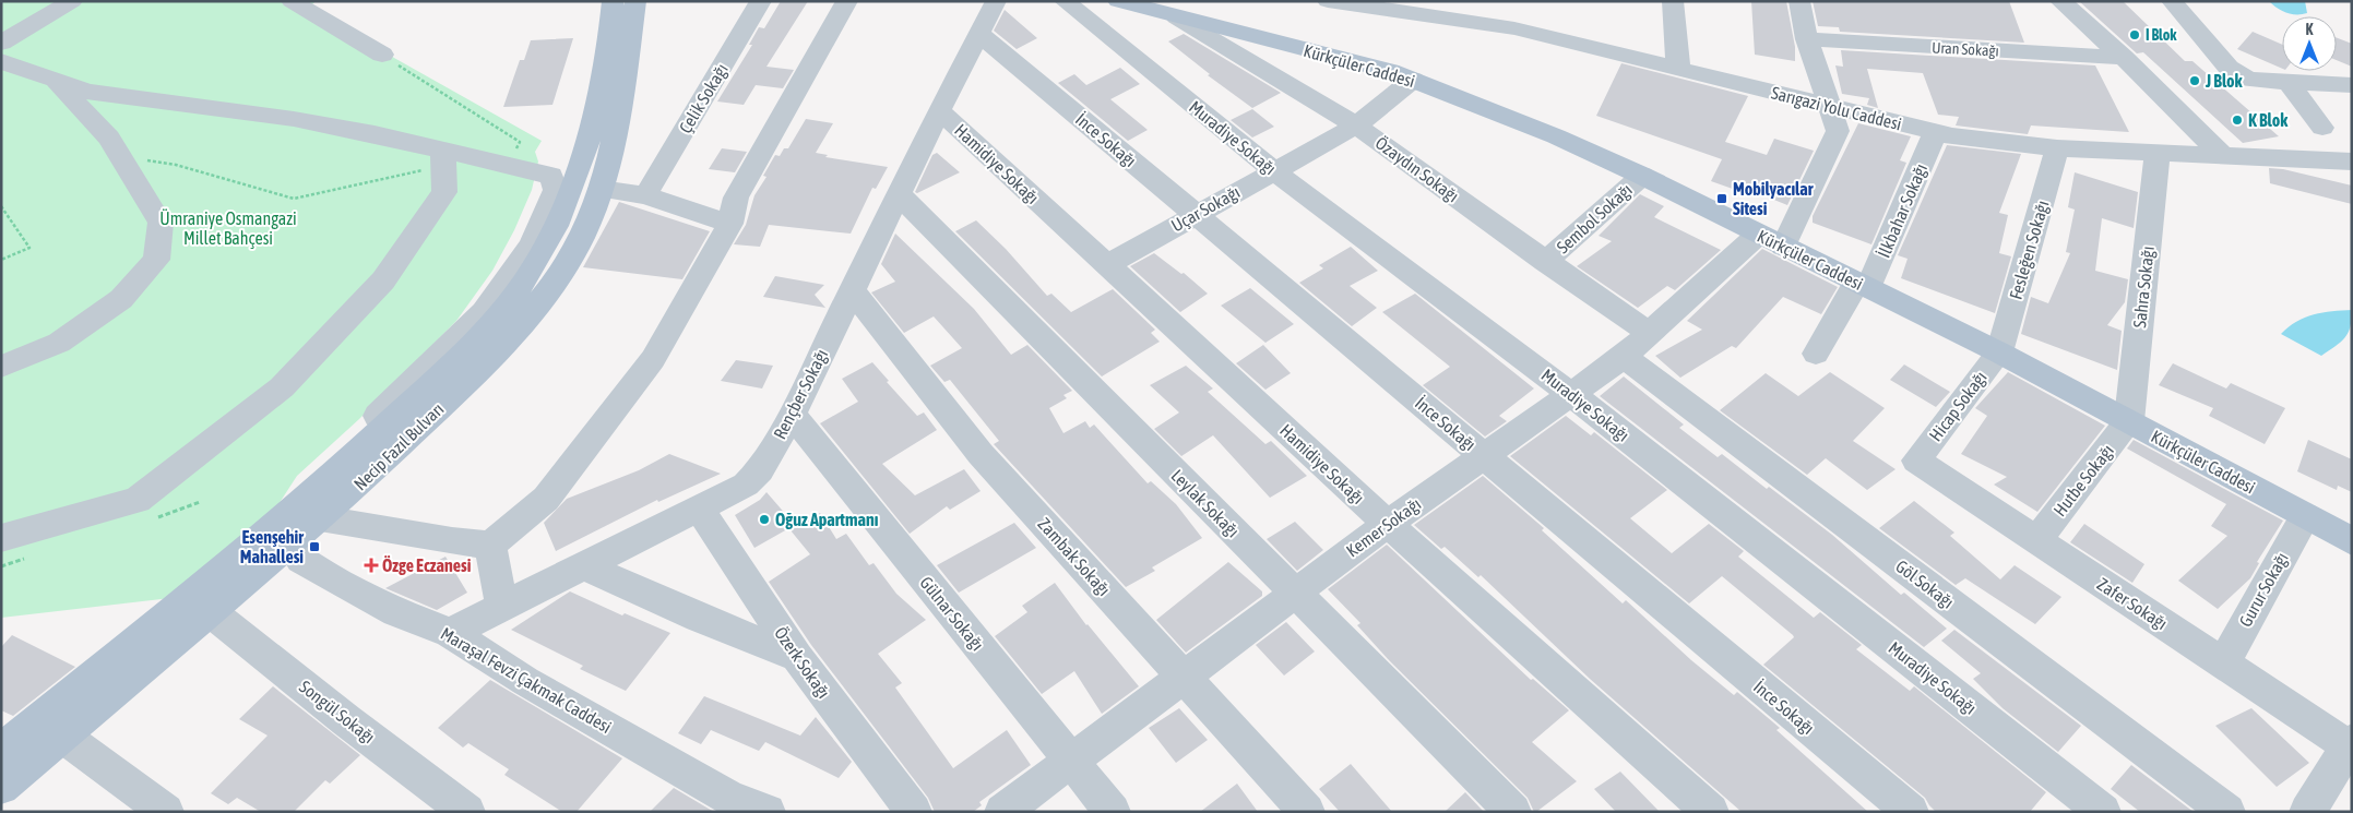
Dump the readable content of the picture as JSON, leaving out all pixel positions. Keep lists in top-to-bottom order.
{
  "streets": {
    "main road": ["Kürkçüler Caddesi", "Necip Fazıl Bulvarı"],
    "street": [
      "Uran Sokağı",
      "Çelik Sokağı",
      "Sarıgazi Yolu Caddesi",
      "Muradiye Sokağı",
      "İnce Sokağı",
      "Hamidiye Sokağı",
      "Özaydın Sokağı",
      "Uçar Sokağı",
      "İlkbahar Sokağı",
      "Sembol Sokağı",
      "Fesleğen Sokağı",
      "Sahra Sokağı",
      "Rençber Sokağı",
      "Hicap Sokağı",
      "Hutbe Sokağı",
      "Leylak Sokağı",
      "Kemer Sokağı",
      "Zambak Sokağı",
      "Göl Sokağı",
      "Gurur Sokağı",
      "Zafer Sokağı",
      "Gülnar Sokağı",
      "Özerk Sokağı",
      "Maraşal Fevzi Çakmak Caddesi",
      "Songül Sokağı"
    ]
  },
  "crossings": [
    ["Kürkçüler Caddesi", "Özaydın Sokağı"],
    ["Kürkçüler Caddesi", "Uçar Sokağı"],
    ["Kürkçüler Caddesi", "İlkbahar Sokağı"],
    ["Kürkçüler Caddesi", "Sembol Sokağı"],
    ["Kürkçüler Caddesi", "Fesleğen Sokağı"],
    ["Kürkçüler Caddesi", "Sahra Sokağı"],
    ["Kürkçüler Caddesi", "Hicap Sokağı"],
    ["Kürkçüler Caddesi", "Hutbe Sokağı"],
    ["Kürkçüler Caddesi", "Kemer Sokağı"],
    ["Kürkçüler Caddesi", "Gurur Sokağı"],
    ["Sarıgazi Yolu Caddesi", "İlkbahar Sokağı"],
    ["Sarıgazi Yolu Caddesi", "Fesleğen Sokağı"],
    ["Sarıgazi Yolu Caddesi", "Sahra Sokağı"],
    ["Muradiye Sokağı", "Uçar Sokağı"],
    ["Muradiye Sokağı", "Kemer Sokağı"],
    ["İnce Sokağı", "Uçar Sokağı"],
    ["İnce Sokağı", "Rençber Sokağı"],
    ["İnce Sokağı", "Kemer Sokağı"],
    ["Hamidiye Sokağı", "Uçar Sokağı"],
    ["Hamidiye Sokağı", "Rençber Sokağı"],
    ["Hamidiye Sokağı", "Kemer Sokağı"],
    ["Özaydın Sokağı", "Uçar Sokağı"],
    ["Özaydın Sokağı", "Sembol Sokağı"],
    ["Özaydın Sokağı", "Kemer Sokağı"],
    ["Fesleğen Sokağı", "Hicap Sokağı"],
    ["Sahra Sokağı", "Hutbe Sokağı"],
    ["Rençber Sokağı", "Leylak Sokağı"],
    ["Rençber Sokağı", "Zambak Sokağı"],
    ["Rençber Sokağı", "Gülnar Sokağı"],
    ["Rençber Sokağı", "Özerk Sokağı"],
    ["Rençber Sokağı", "Maraşal Fevzi Çakmak Caddesi"],
    ["Hicap Sokağı", "Zafer Sokağı"],
    ["Necip Fazıl Bulvarı", "Maraşal Fevzi Çakmak Caddesi"],
    ["Necip Fazıl Bulvarı", "Songül Sokağı"],
    ["Hutbe Sokağı", "Zafer Sokağı"],
    ["Leylak Sokağı", "Kemer Sokağı"],
    ["Kemer Sokağı", "Zambak Sokağı"],
    ["Kemer Sokağı", "Göl Sokağı"],
    ["Kemer Sokağı", "Gülnar Sokağı"],
    ["Gurur Sokağı", "Zafer Sokağı"]
  ],
  "parks": ["Ümraniye Osmangazi Millet Bahçesi"],
  "places": {
    "other": [
      "I Blok",
      "J Blok",
      "K Blok",
      "Oğuz Apartmanı"
    ],
    "transit": ["Mobilyacılar Sitesi", "Esenşehir Mahallesi"],
    "health": ["Özge Eczanesi"]
  },
  "north": "top"
}
